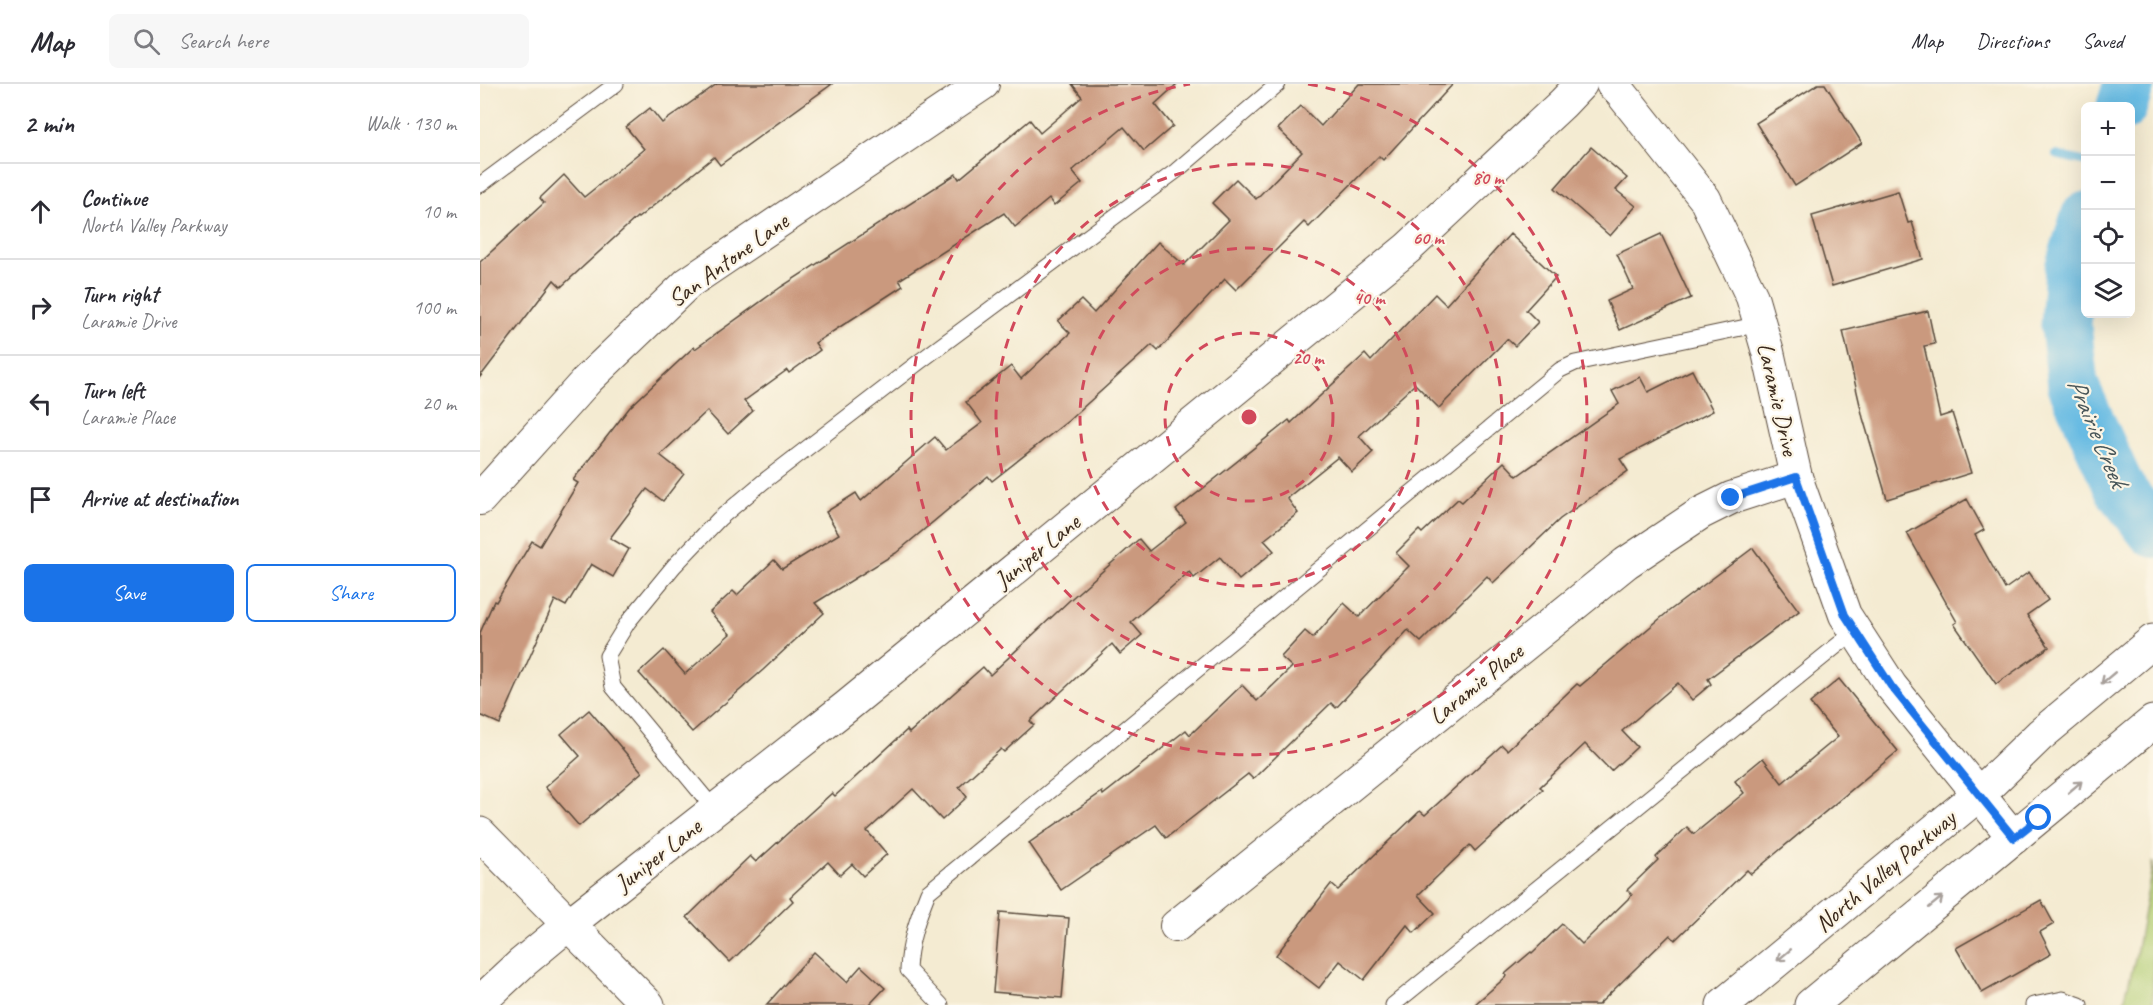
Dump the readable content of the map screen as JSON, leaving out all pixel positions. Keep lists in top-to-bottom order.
{
  "streets": {
    "street": [
      "San Antone Lane",
      "Laramie Drive",
      "Juniper Lane",
      "Laramie Place",
      "North Valley Parkway"
    ]
  },
  "crossings": [
    ["Laramie Drive", "Laramie Place"],
    ["Laramie Drive", "North Valley Parkway"]
  ],
  "water": ["Prairie Creek"],
  "page": {
    "header": "Map",
    "search": "Search here",
    "nav": ["Map", "Directions", "Saved"],
    "heading": ["2 min", "Walk · 130 m"],
    "map_buttons": ["+", "−"],
    "list": [
      ["Continue", "North Valley Parkway", "10 m"],
      ["Turn right", "Laramie Drive", "100 m"],
      ["Turn left", "Laramie Place", "20 m"],
      "Arrive at destination"
    ],
    "buttons": ["Save", "Share"]
  },
  "rings": [
    "80 m",
    "60 m",
    "40 m",
    "20 m"
  ]
}
